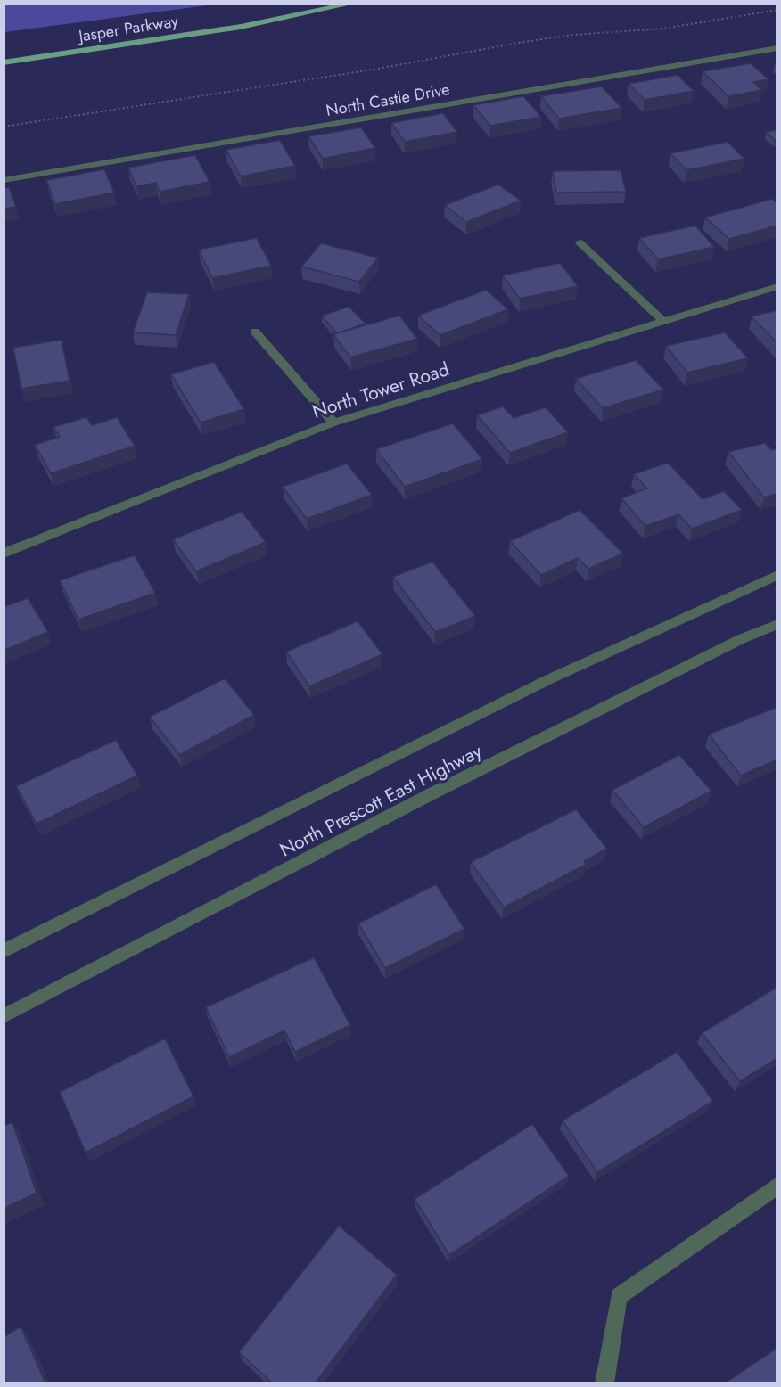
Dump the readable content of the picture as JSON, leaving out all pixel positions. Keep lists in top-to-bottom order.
{
  "streets": {
    "main road": ["Jasper Parkway"],
    "street": ["North Castle Drive", "North Tower Road", "North Prescott East Highway"]
  }
}
